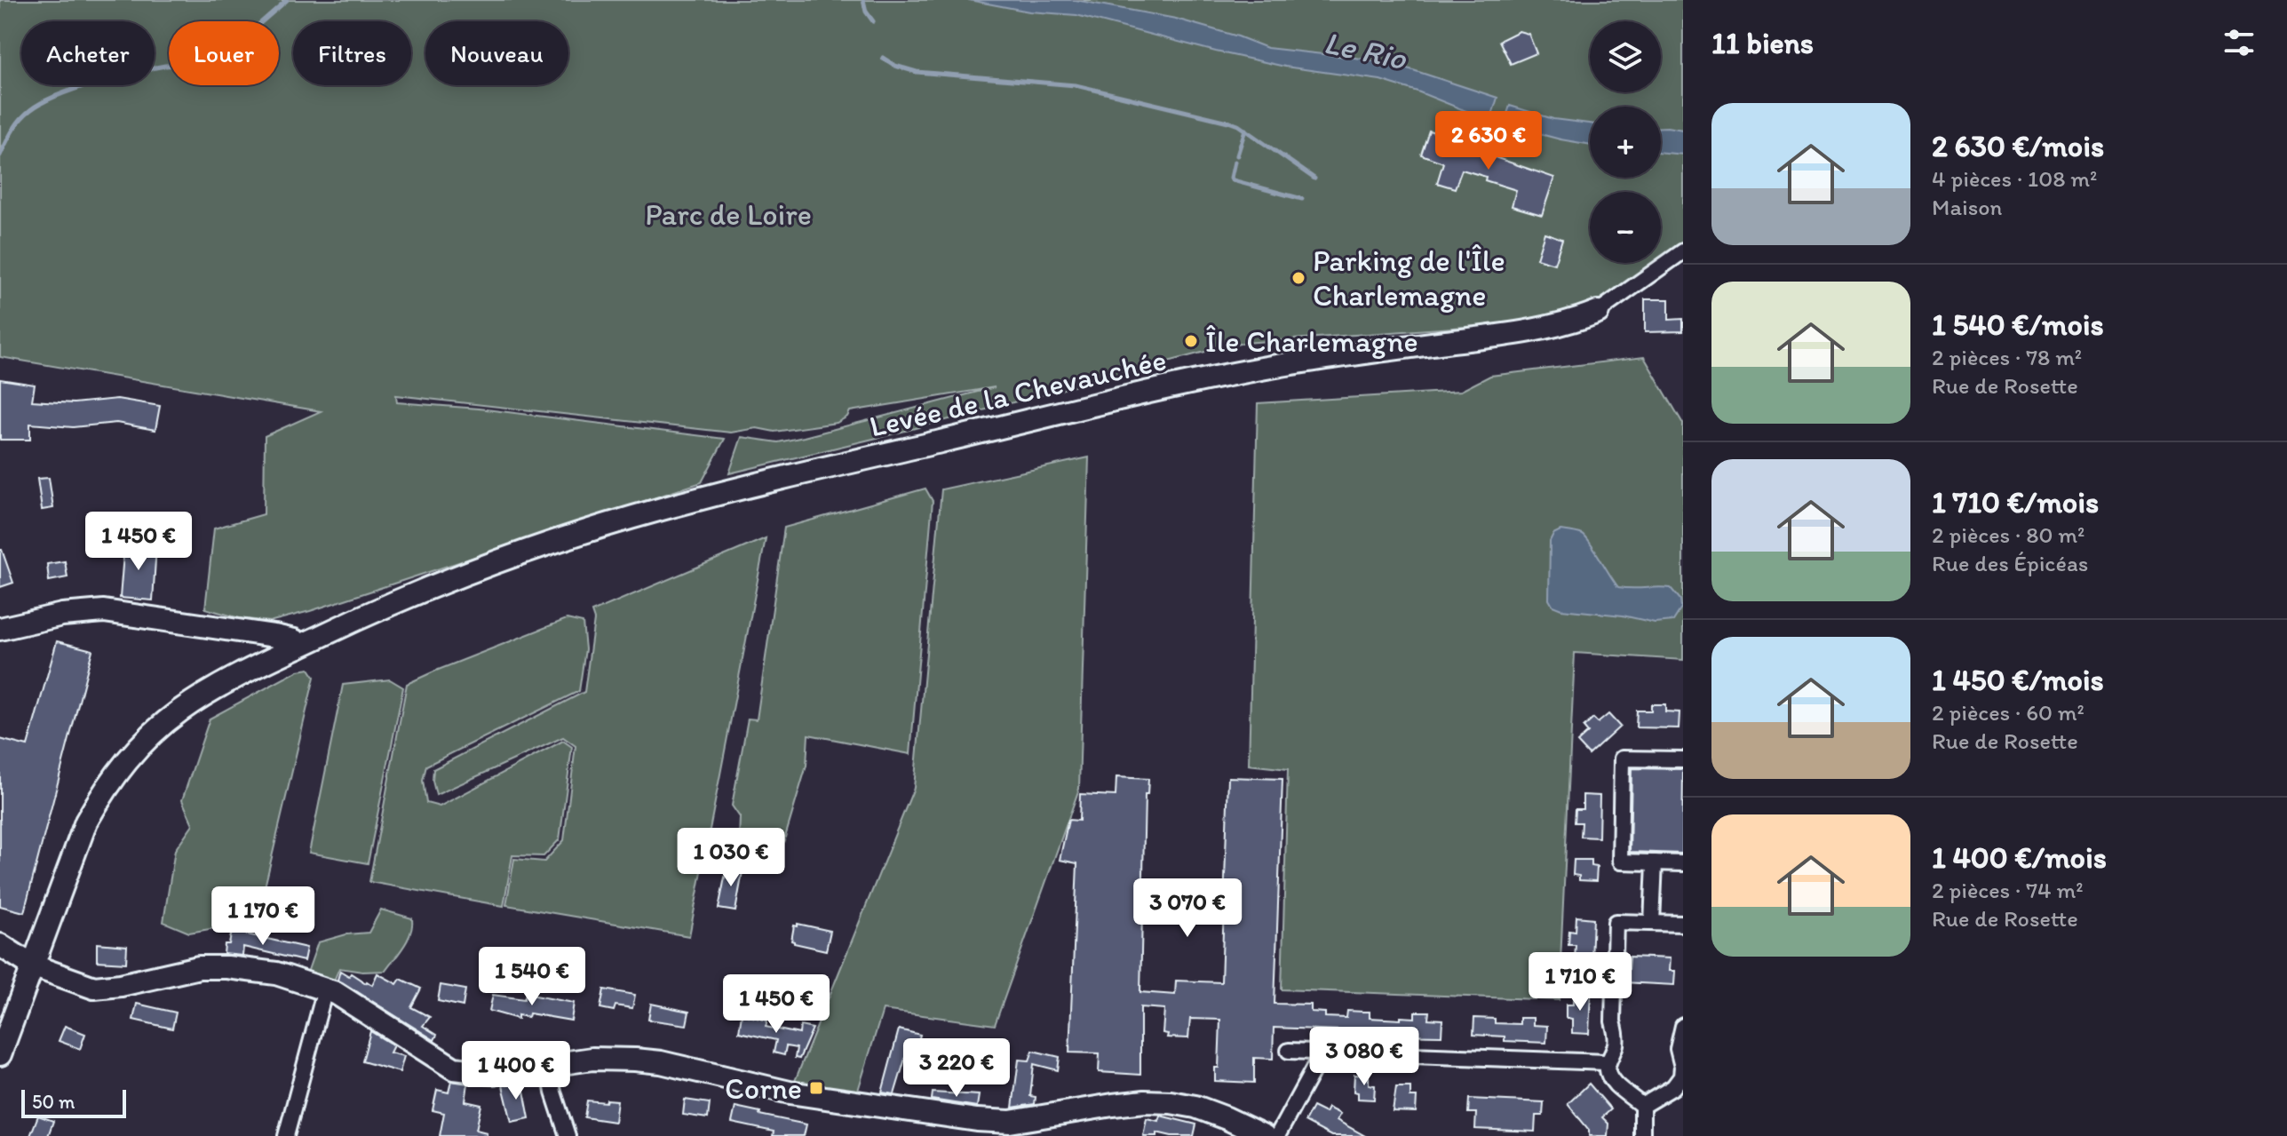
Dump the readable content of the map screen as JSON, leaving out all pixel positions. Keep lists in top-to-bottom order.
{
  "streets": {
    "street": ["Levée de la Chevauchée"]
  },
  "water": ["Le Rio"],
  "parks": ["Parc de Loire"],
  "places": {
    "other": ["Parking de l'Île Charlemagne", "Île Charlemagne"],
    "transit": ["Corne"]
  },
  "scale_bar": "50 m",
  "page": {
    "heading": "11 biens",
    "map_buttons": ["+", "−"],
    "chip": [
      "Acheter",
      "Louer",
      "Filtres",
      "Nouveau"
    ],
    "list": [
      {
        "name": "2 630 €/mois",
        "note": "4 pièces · 108 m² · Maison"
      },
      {
        "name": "1 540 €/mois",
        "note": "2 pièces · 78 m² · Rue de Rosette"
      },
      {
        "name": "1 710 €/mois",
        "note": "2 pièces · 80 m² · Rue des Épicéas"
      },
      {
        "name": "1 450 €/mois",
        "note": "2 pièces · 60 m² · Rue de Rosette"
      },
      {
        "name": "1 400 €/mois",
        "note": "2 pièces · 74 m² · Rue de Rosette"
      }
    ],
    "price": [
      "2 630 €",
      "1 450 €",
      "1 030 €",
      "3 070 €",
      "1 170 €",
      "1 540 €",
      "1 710 €",
      "1 450 €",
      "3 080 €",
      "3 220 €",
      "1 400 €"
    ],
    "scale": "50 m"
  }
}
